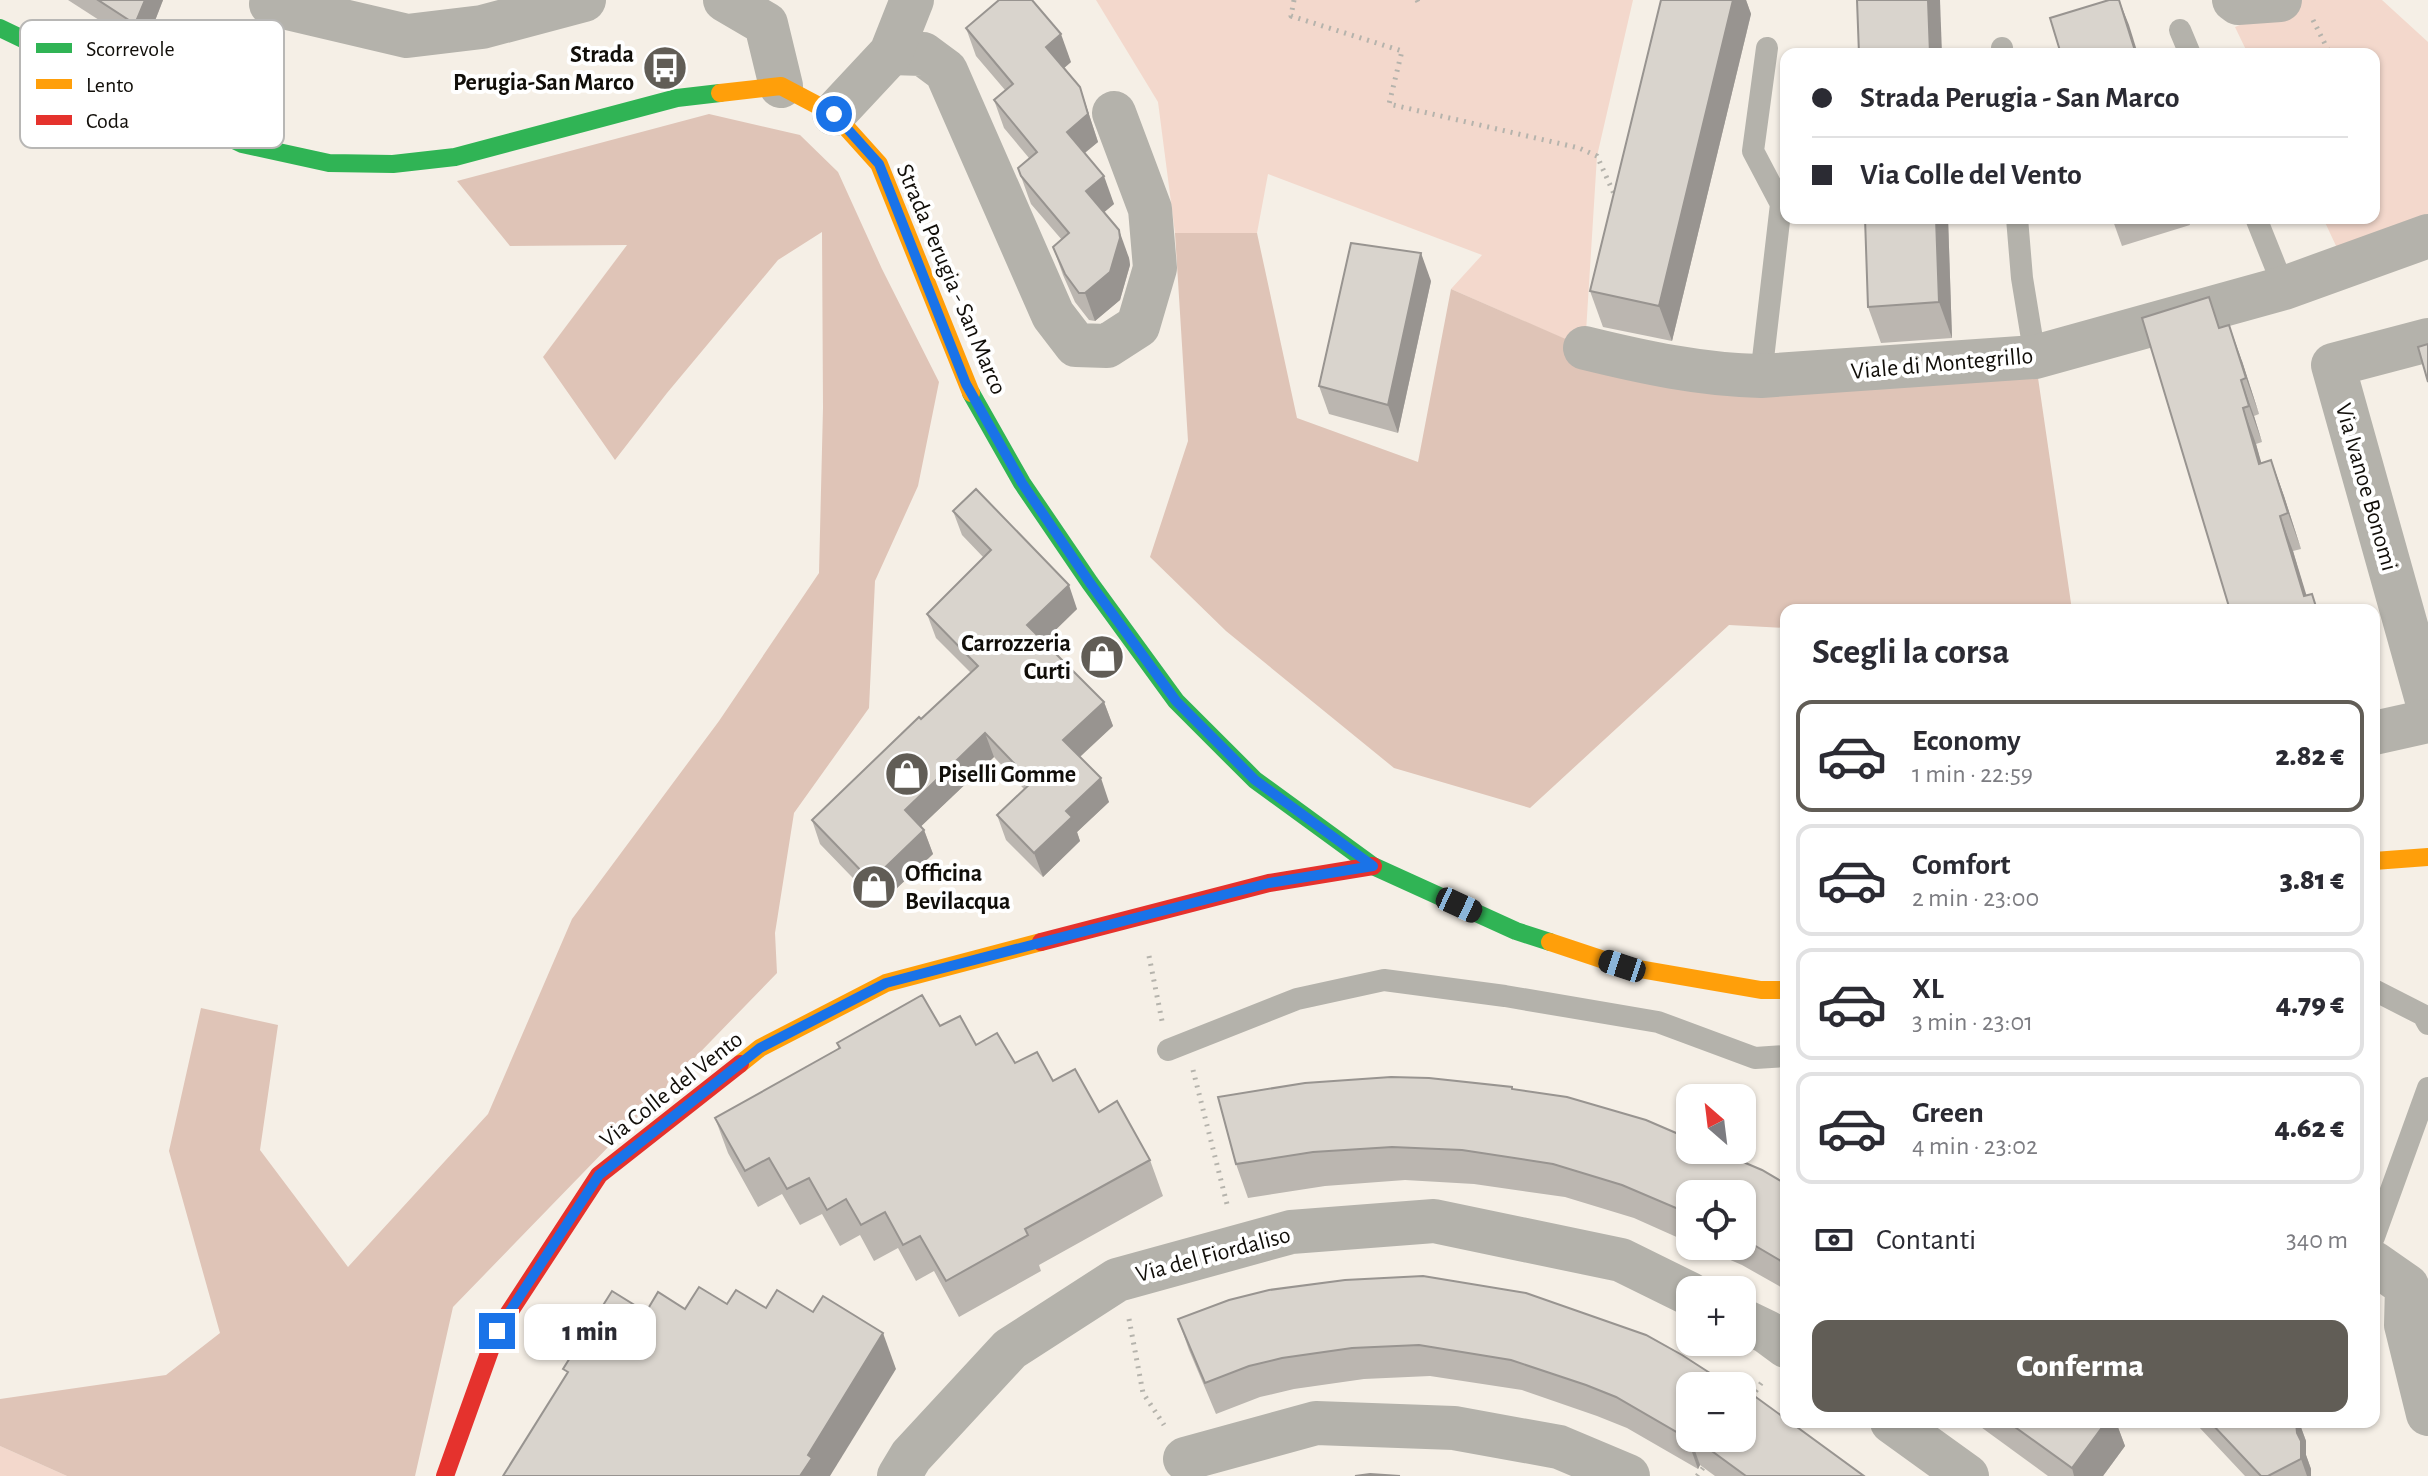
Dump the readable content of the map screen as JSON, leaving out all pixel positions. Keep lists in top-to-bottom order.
{
  "streets": {
    "main road": ["Strada Perugia - San Marco", "Via Colle del Vento"],
    "street": ["Viale di Montegrillo", "Via Ivanoe Bonomi", "Via del Fiordaliso"]
  },
  "crossings": [
    ["Strada Perugia - San Marco", "Via Colle del Vento"]
  ],
  "places": {
    "bus stop": ["Strada Perugia-San Marco"],
    "shop": ["Carrozzeria Curti", "Piselli Gomme", "Officina Bevilacqua"]
  },
  "legend": ["Scorrevole", "Lento", "Coda"],
  "north": "top left",
  "page": {
    "banner": ["Strada Perugia - San Marco", "Via Colle del Vento"],
    "heading": "Scegli la corsa",
    "list": [
      {
        "name": "Economy",
        "note": "1 min · 22:59",
        "value": "2.82 €"
      },
      {
        "name": "Comfort",
        "note": "2 min · 23:00",
        "value": "3.81 €"
      },
      {
        "name": "XL",
        "note": "3 min · 23:01",
        "value": "4.79 €"
      },
      {
        "name": "Green",
        "note": "4 min · 23:02",
        "value": "4.62 €"
      }
    ],
    "map_buttons": ["+", "−"],
    "pay": ["Contanti", "340 m"],
    "bubble": "1 min",
    "buttons": "Conferma"
  }
}
